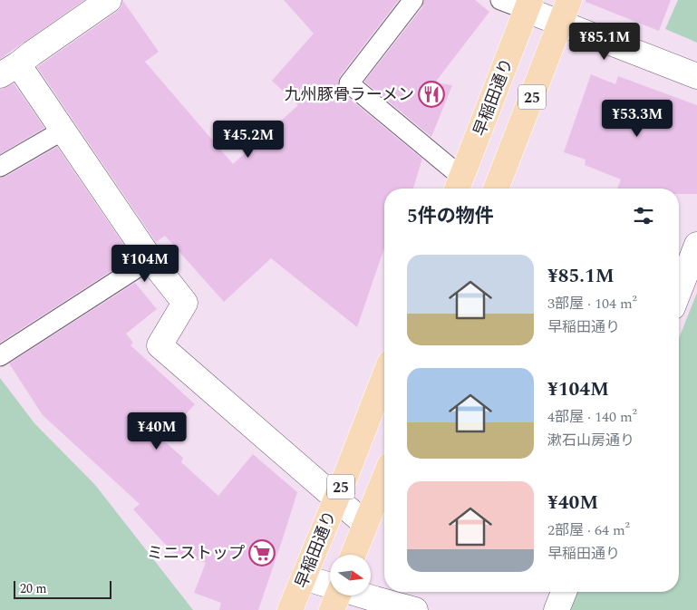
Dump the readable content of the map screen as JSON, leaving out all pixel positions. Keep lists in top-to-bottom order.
{
  "streets": {
    "main road": ["早稲田通り", "25"]
  },
  "places": {
    "restaurant": ["九州豚骨ラーメン"],
    "supermarket": ["ミニストップ"]
  },
  "scale_bar": "20 m",
  "north": "right",
  "page": {
    "price": [
      "¥85.1M",
      "¥53.3M",
      "¥45.2M",
      "¥104M",
      "¥40M"
    ],
    "heading": "5件の物件",
    "list": [
      {
        "name": "¥85.1M",
        "note": "3部屋 · 104 m² · 早稲田通り"
      },
      {
        "name": "¥104M",
        "note": "4部屋 · 140 m² · 漱石山房通り"
      },
      {
        "name": "¥40M",
        "note": "2部屋 · 64 m² · 早稲田通り"
      }
    ],
    "scale": "20 m"
  }
}
